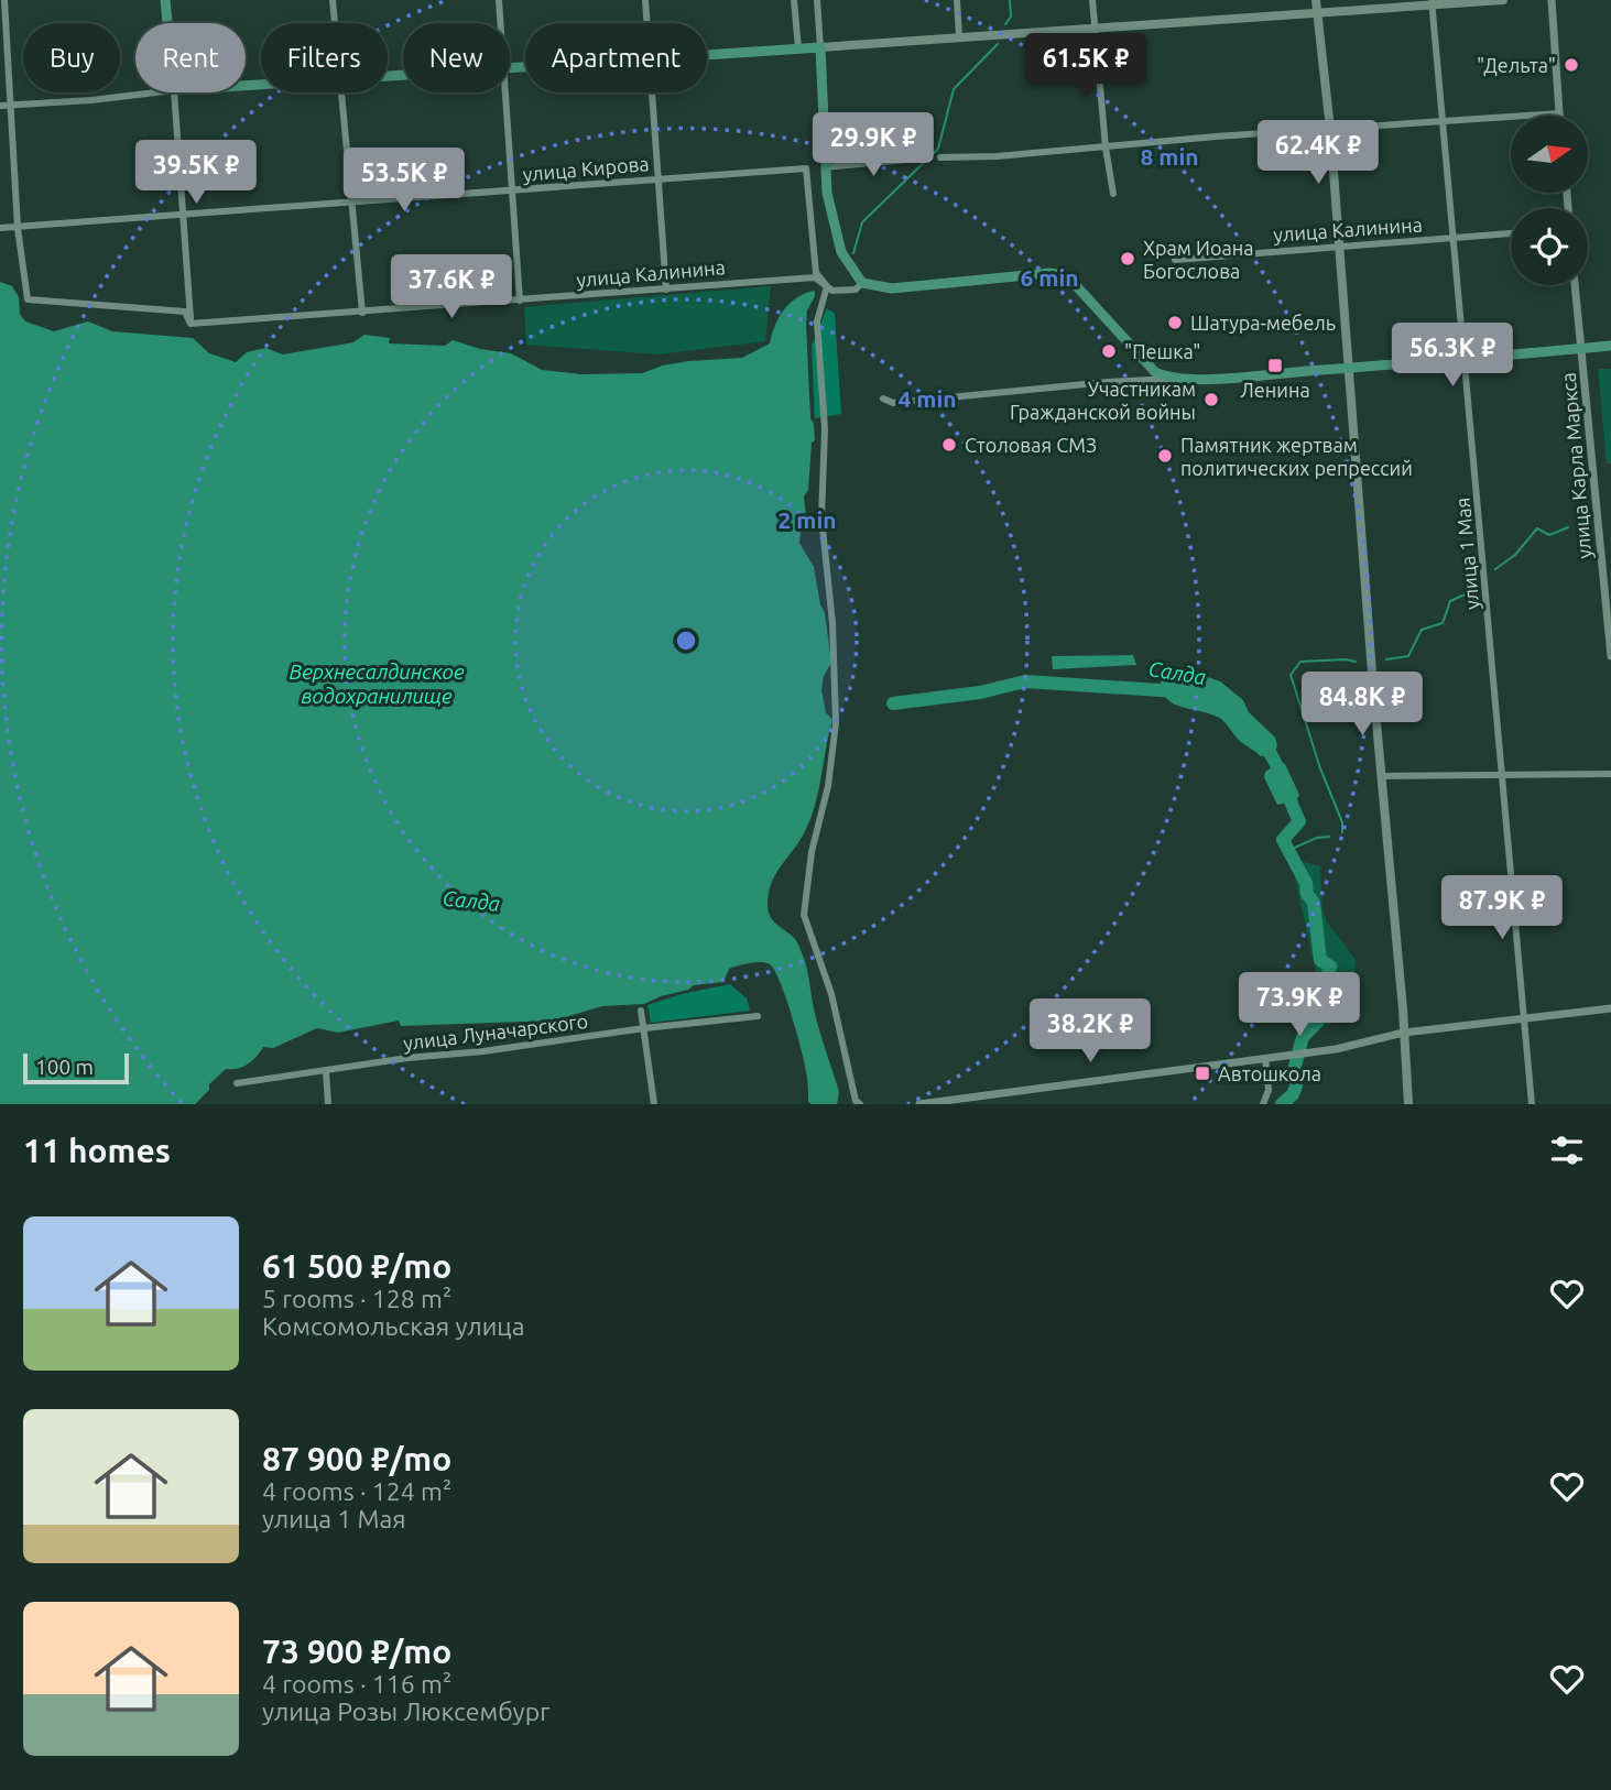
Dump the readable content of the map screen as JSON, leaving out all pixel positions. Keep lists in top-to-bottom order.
{
  "streets": {
    "street": [
      "улица Кирова",
      "улица Калинина",
      "улица Карла Маркса",
      "улица 1 Мая",
      "улица Луначарского"
    ]
  },
  "crossings": [
    ["улица Кирова", "улица Калинина"],
    ["улица Калинина", "улица 1 Мая"]
  ],
  "water": ["Верхнесалдинское водохранилище", "Салда"],
  "places": {
    "other": [
      "\"Дельта\"",
      "Храм Иоана Богослова",
      "Шатура-мебель",
      "\"Пешка\"",
      "Участникам Гражданской войны",
      "Столовая СМЗ",
      "Памятник жертвам политических репрессий"
    ],
    "transit": ["Ленина", "Автошкола"]
  },
  "scale_bar": "100 m",
  "north": "right",
  "page": {
    "chip": [
      "Buy",
      "Rent",
      "Filters",
      "New",
      "Apartment"
    ],
    "price": [
      "61.5K ₽",
      "29.9K ₽",
      "62.4K ₽",
      "39.5K ₽",
      "53.5K ₽",
      "37.6K ₽",
      "56.3K ₽",
      "84.8K ₽",
      "87.9K ₽",
      "73.9K ₽",
      "38.2K ₽"
    ],
    "scale": "100 m",
    "heading": "11 homes",
    "list": [
      {
        "name": "61 500 ₽/mo",
        "note": "5 rooms · 128 m² · Комсомольская улица"
      },
      {
        "name": "87 900 ₽/mo",
        "note": "4 rooms · 124 m² · улица 1 Мая"
      },
      {
        "name": "73 900 ₽/mo",
        "note": "4 rooms · 116 m² · улица Розы Люксембург"
      }
    ]
  },
  "rings": [
    "8 min",
    "6 min",
    "4 min",
    "2 min"
  ]
}
